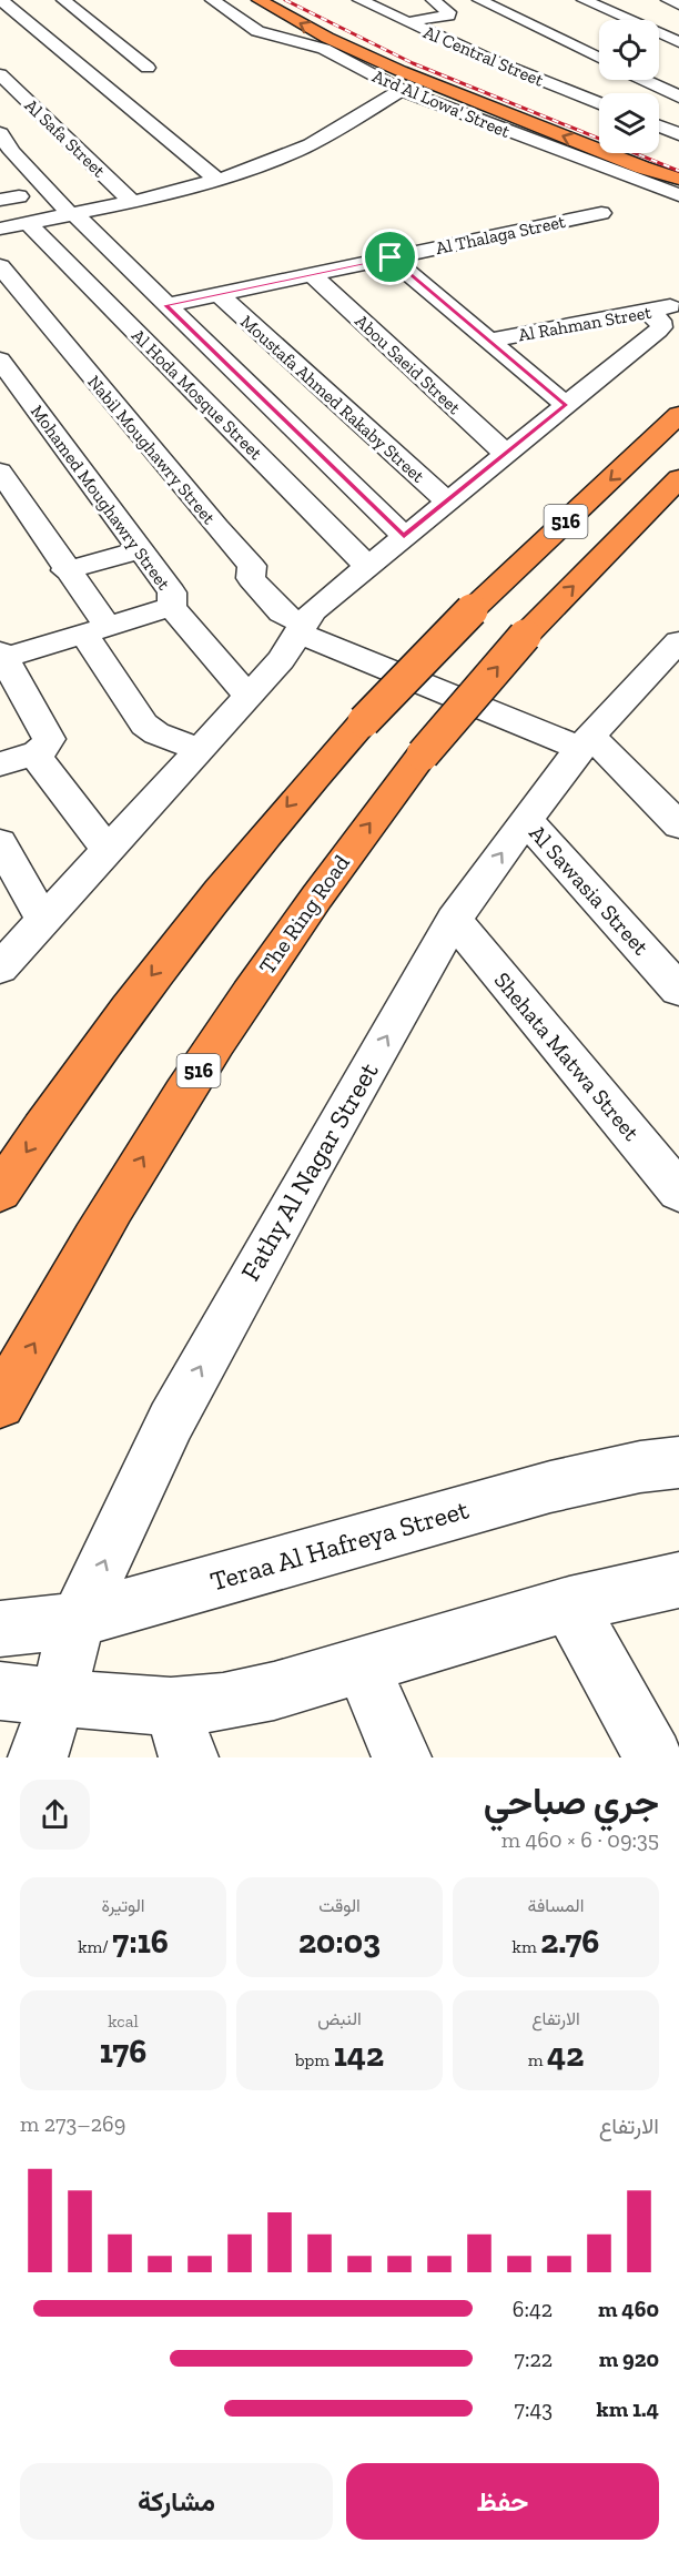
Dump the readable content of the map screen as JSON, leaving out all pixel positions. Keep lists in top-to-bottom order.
{
  "streets": {
    "highway": ["516", "The Ring Road"],
    "street": [
      "Al Central Street",
      "Ard Al Lowa' Street",
      "Al Safa Street",
      "Al Thalaga Street",
      "Al Rahman Street",
      "Abou Saeid Street",
      "Al Hoda Mosque Street",
      "Moustafa Ahmed Rakaby Street",
      "Nabil Moughawry Street",
      "Mohamed Moughawry Street",
      "Al Sawasia Street",
      "Shehata Matwa Street",
      "Fathy Al Nagar Street",
      "Teraa Al Hafreya Street"
    ]
  },
  "crossings": [
    ["Al Thalaga Street", "Abou Saeid Street"],
    ["Al Thalaga Street", "Moustafa Ahmed Rakaby Street"],
    ["Nabil Moughawry Street", "Fathy Al Nagar Street"],
    ["Al Sawasia Street", "Fathy Al Nagar Street"],
    ["Shehata Matwa Street", "Fathy Al Nagar Street"],
    ["Fathy Al Nagar Street", "Teraa Al Hafreya Street"]
  ],
  "one_way": ["Fathy Al Nagar Street"],
  "page": {
    "heading": ["جري صباحي", "09:35 · 6 × 460 m"],
    "stats": [
      ["المسافة", "2.76 km"],
      ["الوقت", "20:03"],
      ["الوتيرة", "7:16 /km"],
      ["الارتفاع", "42 m"],
      ["النبض", "142 bpm"],
      ["kcal", "176"]
    ],
    "chart": ["الارتفاع", "269–273 m"],
    "list": [
      {
        "name": "460 m",
        "note": "6:42"
      },
      {
        "name": "920 m",
        "note": "7:22"
      },
      {
        "name": "1.4 km",
        "note": "7:43"
      }
    ],
    "buttons": ["حفظ", "مشاركة"]
  }
}
